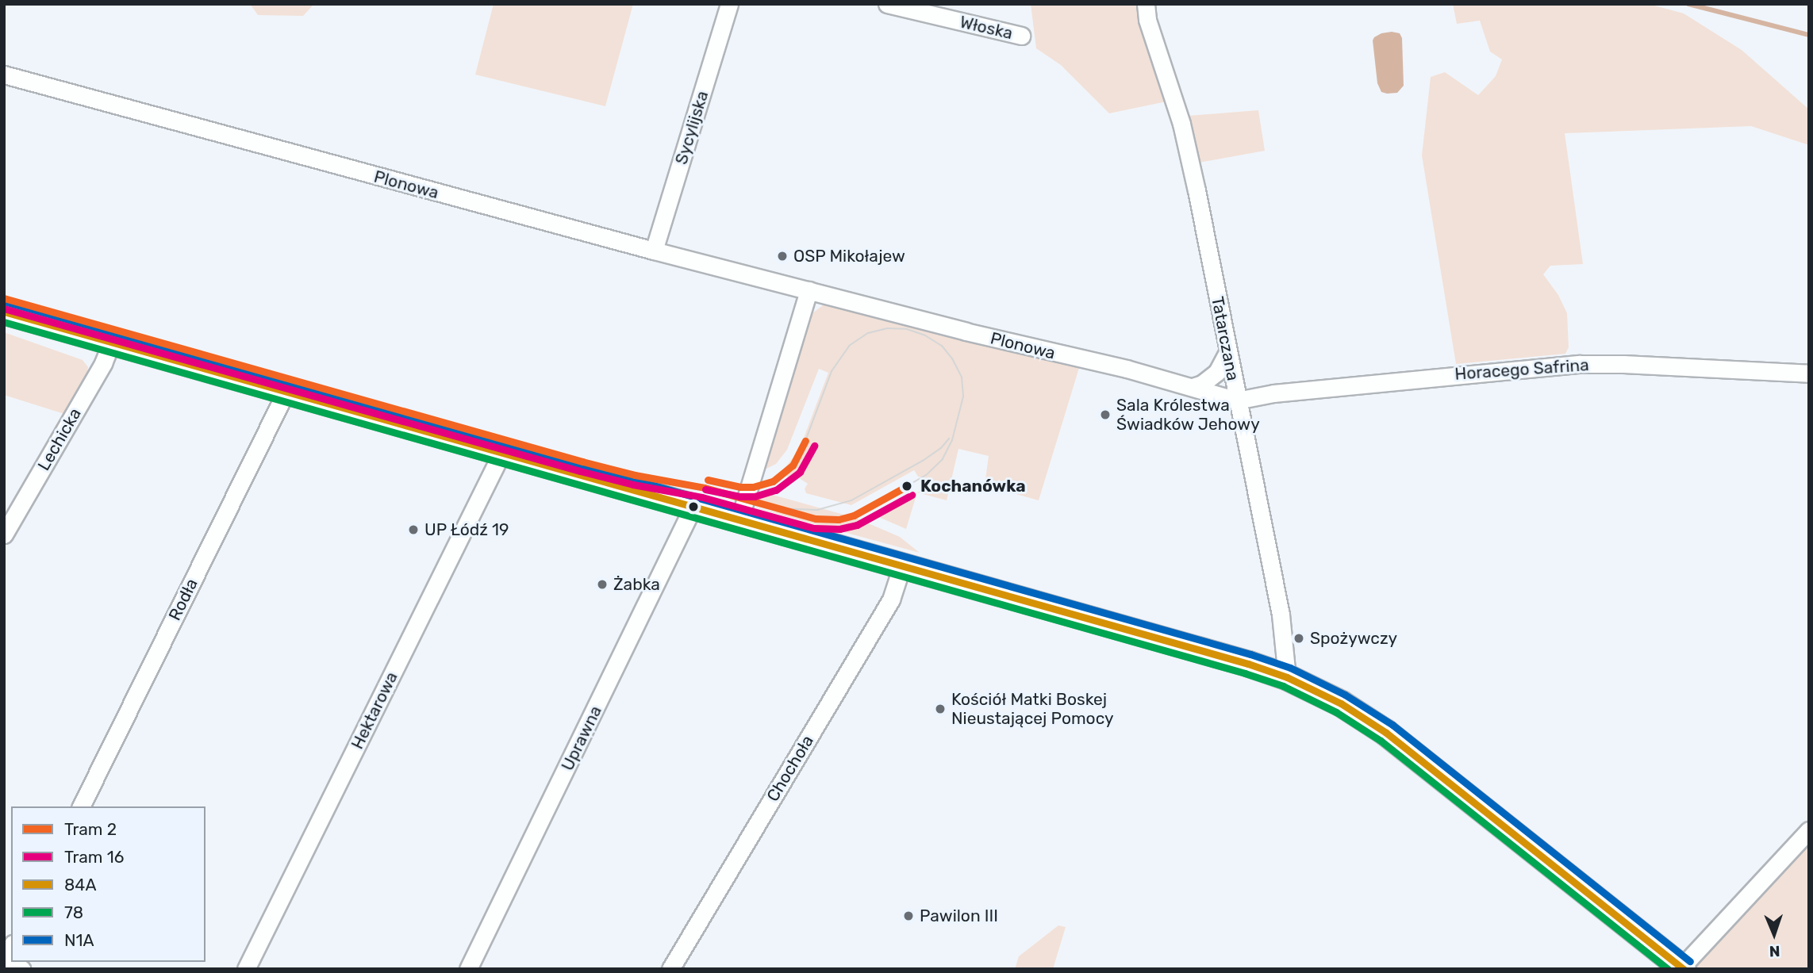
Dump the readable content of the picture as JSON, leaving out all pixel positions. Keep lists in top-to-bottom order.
{
  "streets": {
    "street": [
      "Włoska",
      "Sycylijska",
      "Plonowa",
      "Tatarczana",
      "Horacego Safrina",
      "Lechicka",
      "Rodła",
      "Hektarowa",
      "Uprawna",
      "Chochoła"
    ]
  },
  "crossings": [
    ["Sycylijska", "Plonowa"],
    ["Plonowa", "Tatarczana"],
    ["Plonowa", "Horacego Safrina"],
    ["Tatarczana", "Horacego Safrina"]
  ],
  "places": [
    "OSP Mikołajew",
    "Sala Królestwa Świadków Jehowy",
    "Kochanówka",
    "UP Łódź 19",
    "Żabka",
    "Spożywczy",
    "Kościół Matki Boskej Nieustającej Pomocy",
    "Pawilon III"
  ],
  "lines": [
    "tram line 2",
    "transit line N1A",
    "tram line 16",
    "transit line 84A",
    "transit line 78"
  ],
  "legend": [
    "Tram 2",
    "Tram 16",
    "84A",
    "78",
    "N1A"
  ],
  "north": "bottom"
}
